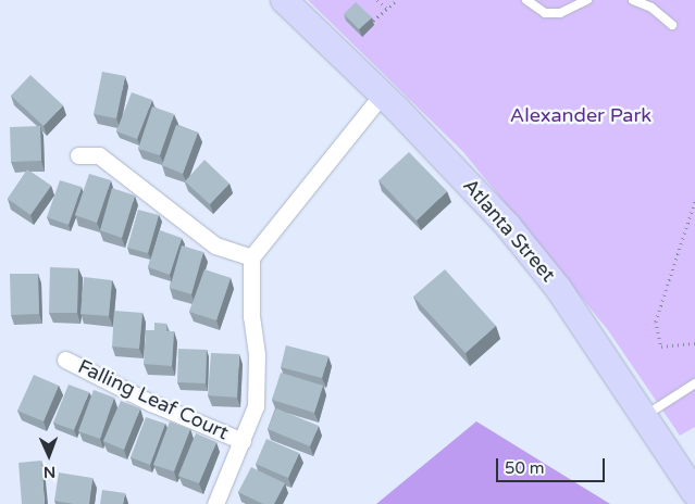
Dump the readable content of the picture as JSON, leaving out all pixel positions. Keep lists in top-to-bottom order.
{
  "streets": {
    "main road": ["Atlanta Street"],
    "street": ["Falling Leaf Court"]
  },
  "parks": ["Alexander Park"],
  "scale_bar": "50 m",
  "north": "bottom"
}
